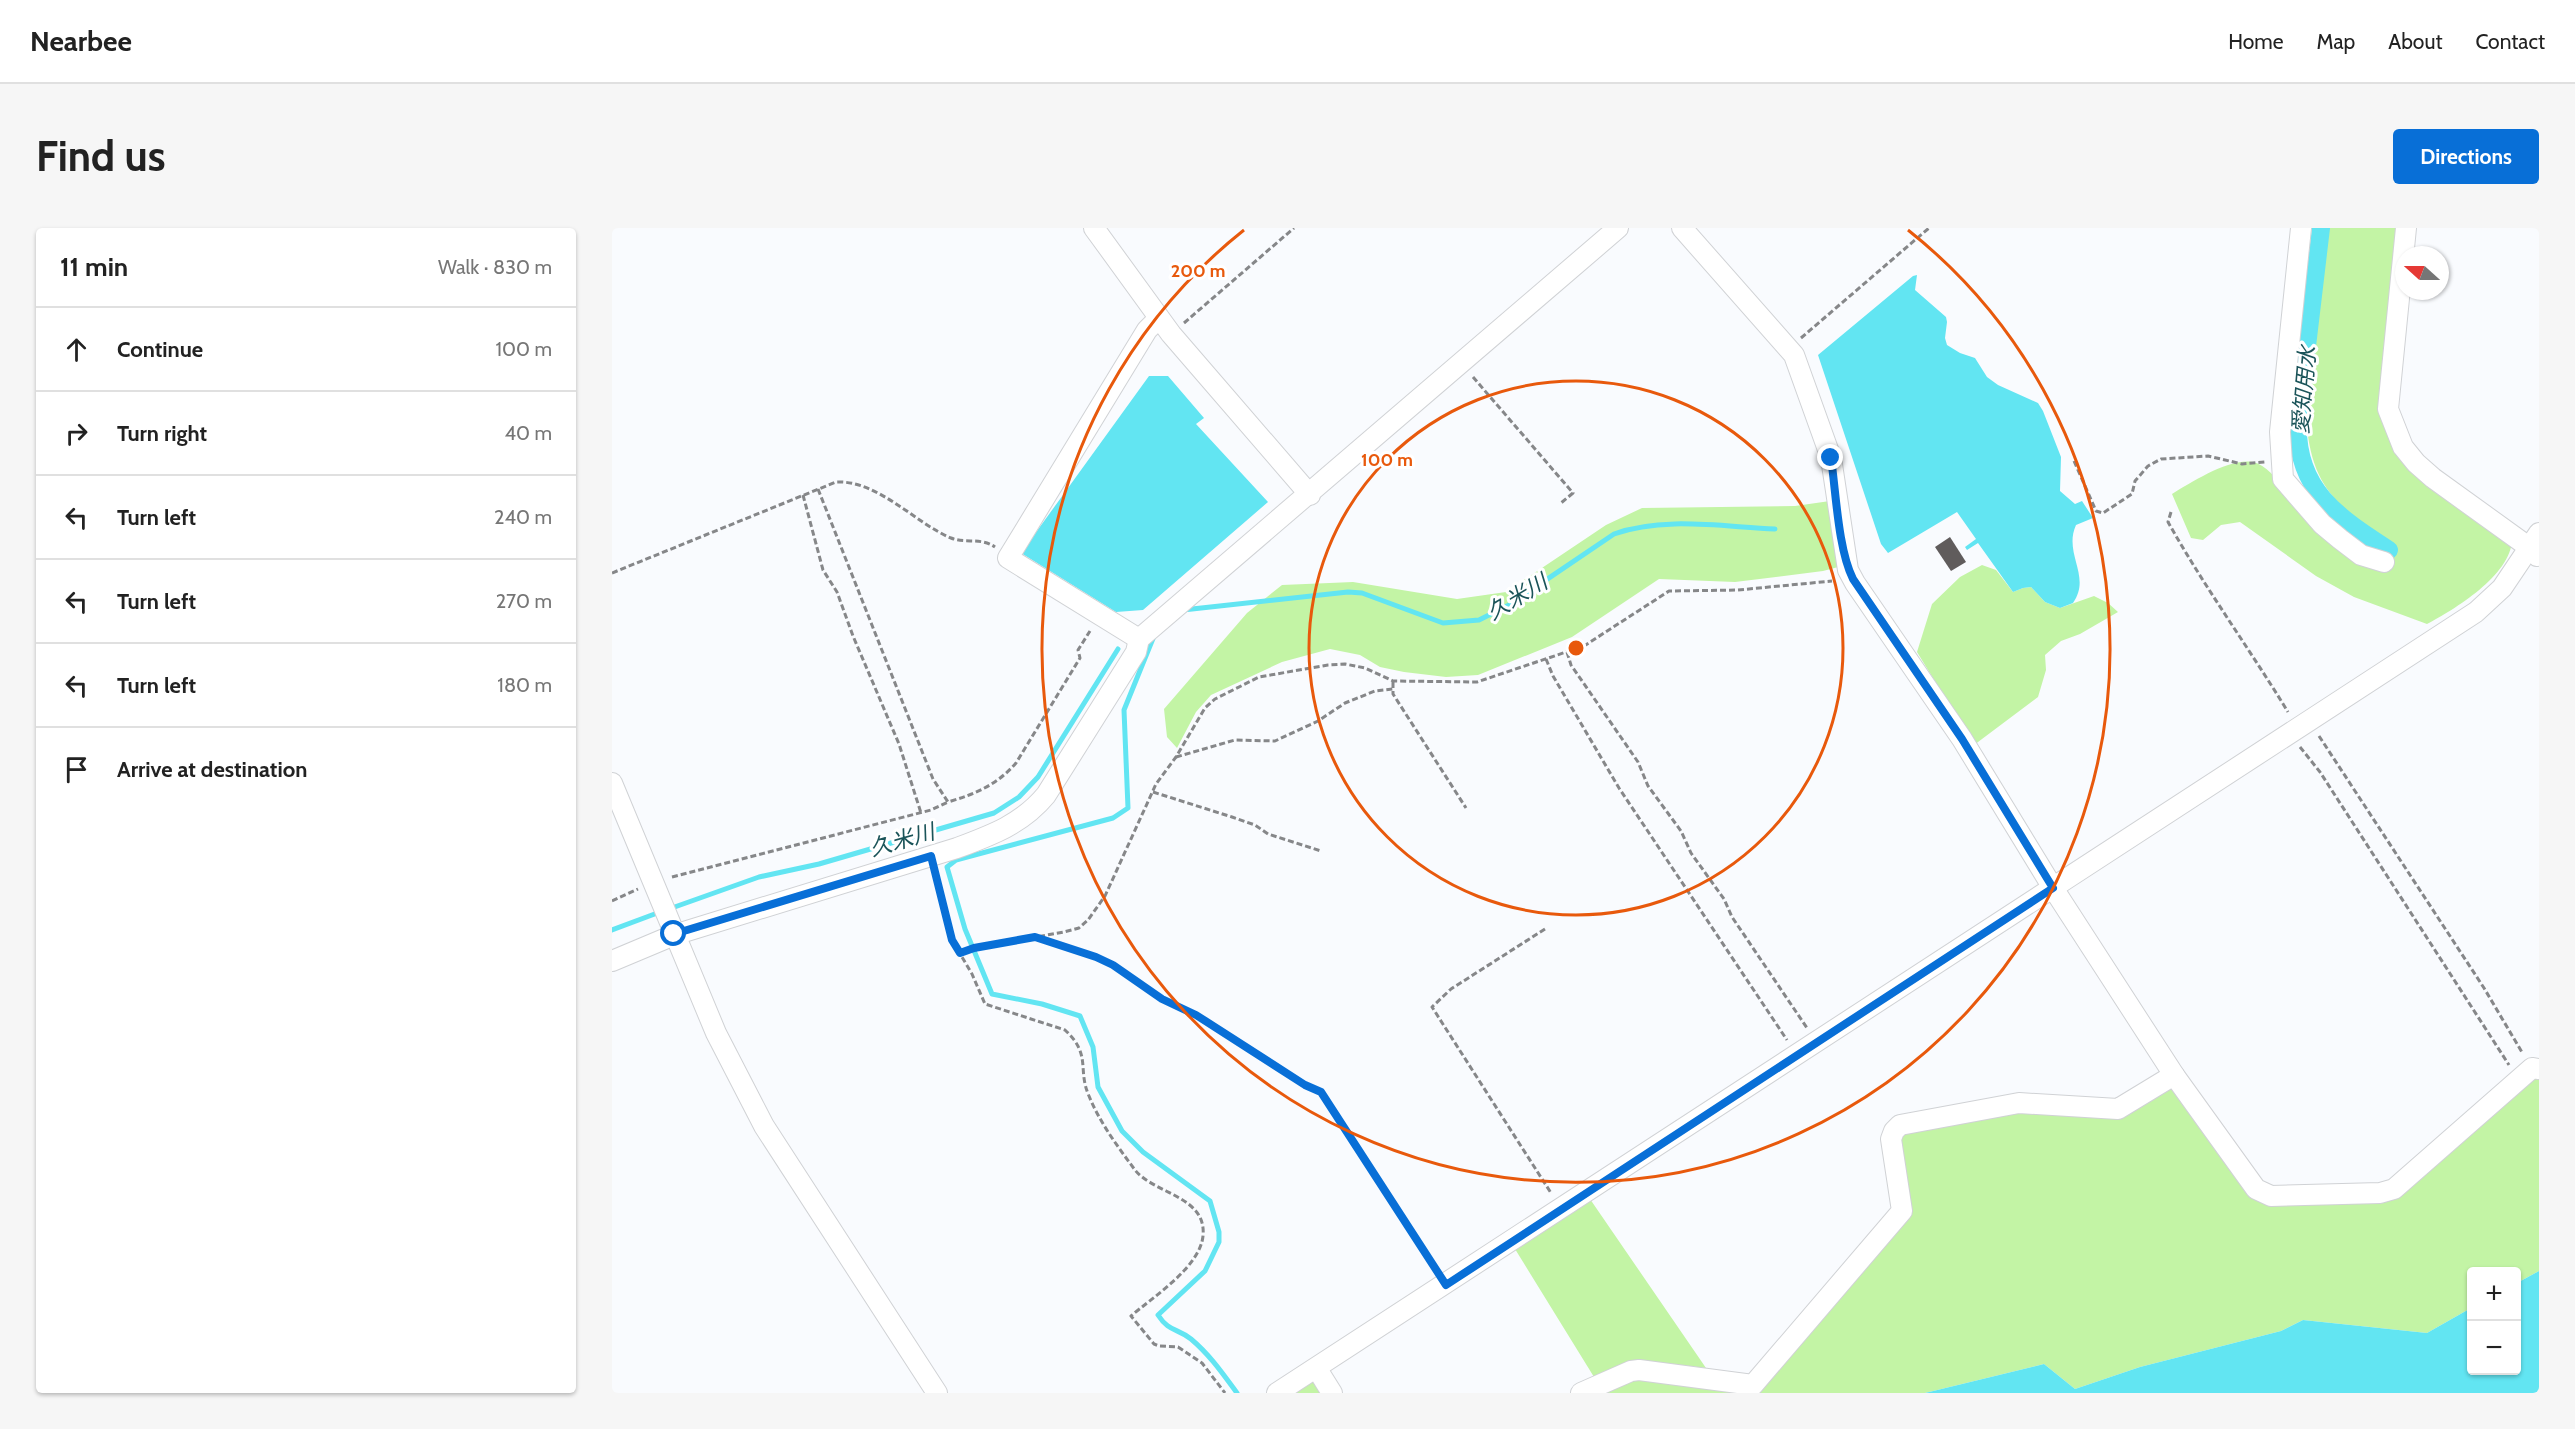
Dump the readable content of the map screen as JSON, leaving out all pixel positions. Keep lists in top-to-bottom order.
{
  "water": ["愛知用水", "久米川"],
  "north": "left",
  "page": {
    "header": "Nearbee",
    "nav": [
      "Home",
      "Map",
      "About",
      "Contact"
    ],
    "buttons": "Directions",
    "title": "Find us",
    "heading": ["11 min", "Walk · 830 m"],
    "list": [
      ["Continue", "100 m"],
      ["Turn right", "40 m"],
      ["Turn left", "240 m"],
      ["Turn left", "270 m"],
      ["Turn left", "180 m"],
      "Arrive at destination"
    ],
    "map_buttons": ["+", "−"]
  },
  "rings": ["200 m", "100 m"]
}
